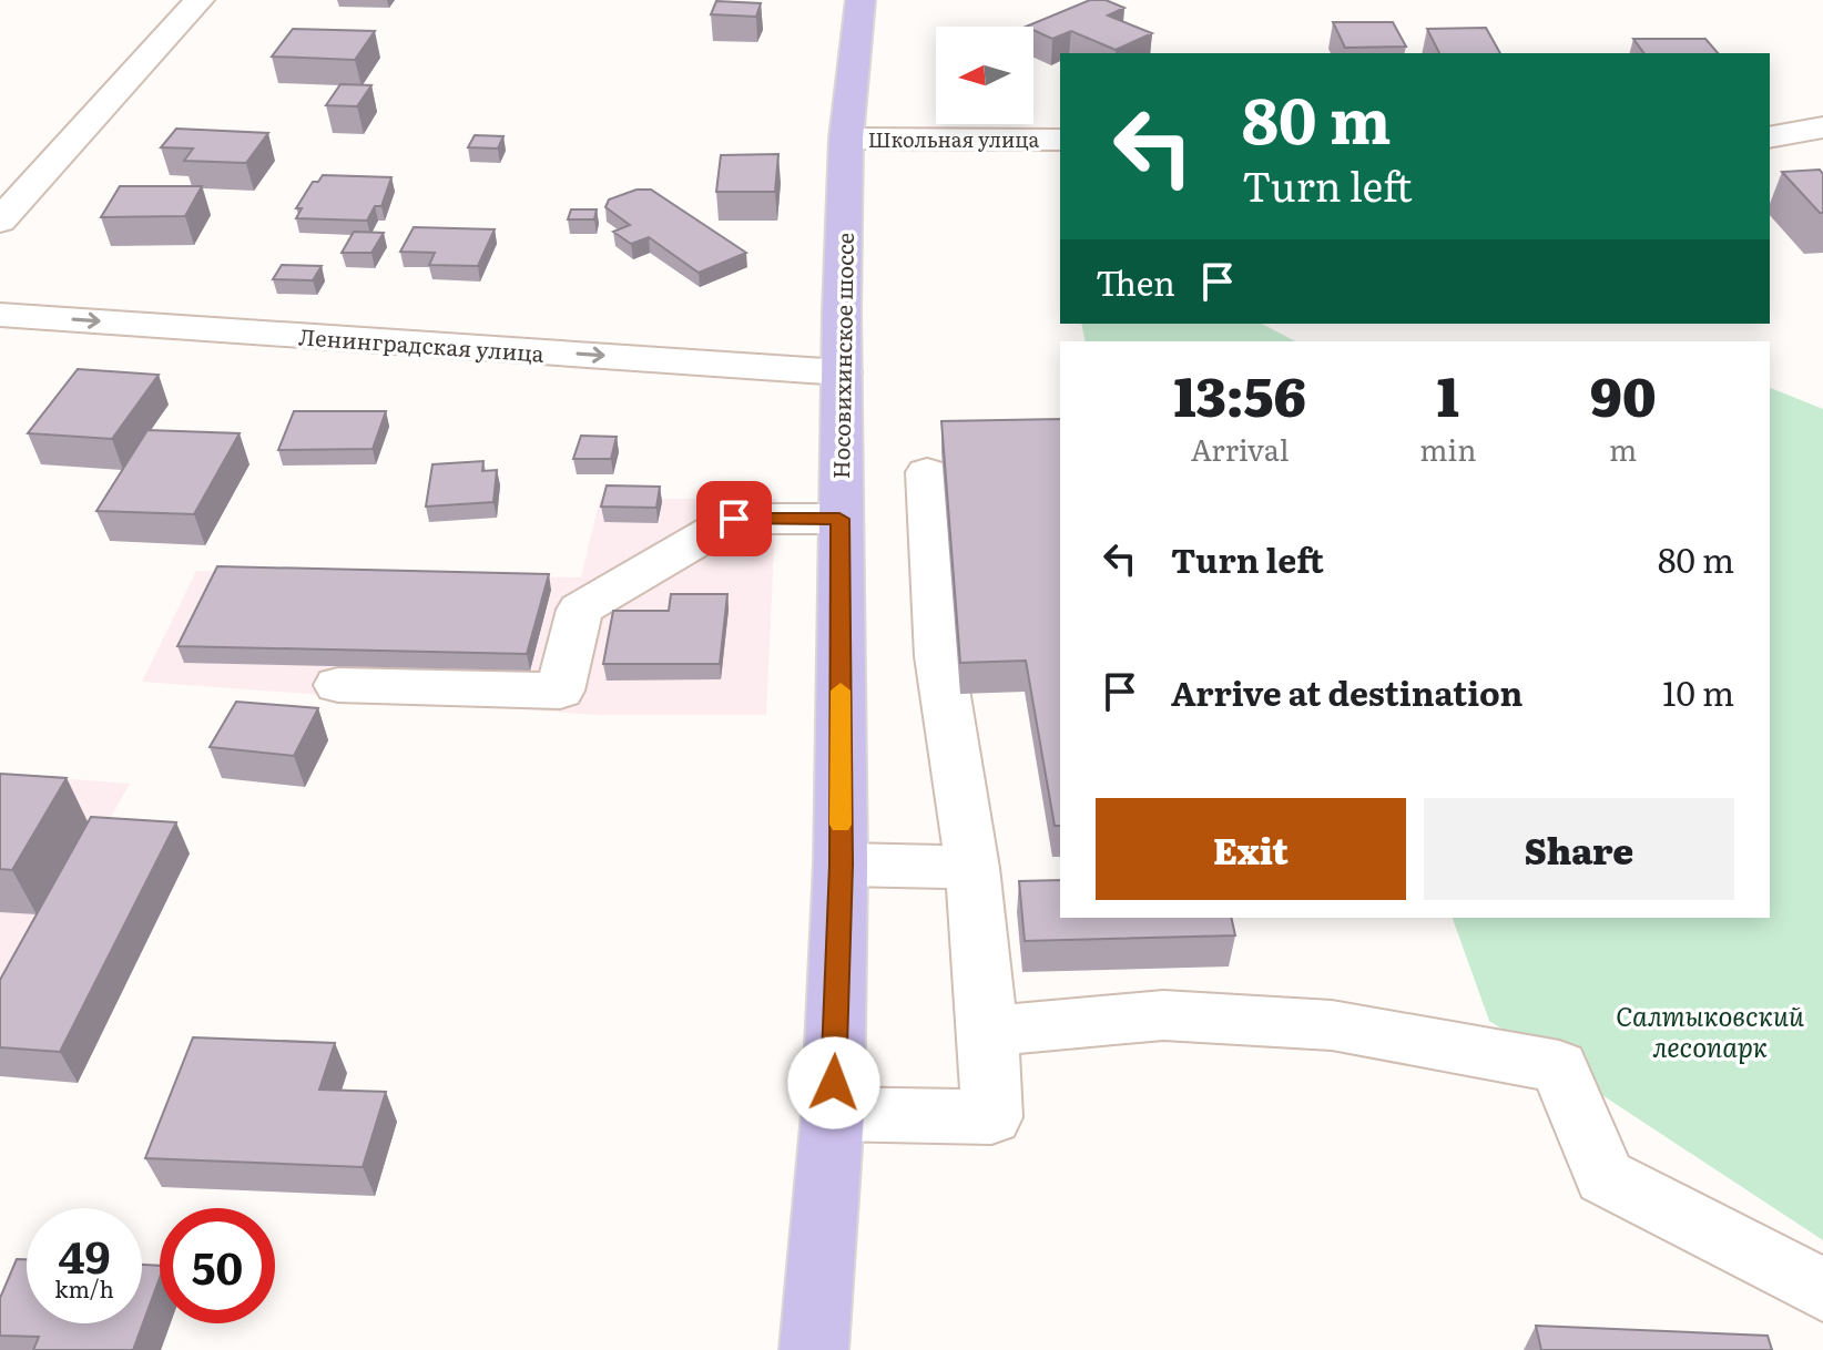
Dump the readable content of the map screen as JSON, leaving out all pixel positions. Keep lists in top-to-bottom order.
{
  "streets": {
    "main road": ["Носовихинское шоссе"],
    "street": ["Школьная улица", "Ленинградская улица"]
  },
  "crossings": [
    ["Школьная улица", "Носовихинское шоссе"],
    ["Ленинградская улица", "Носовихинское шоссе"]
  ],
  "one_way": ["Ленинградская улица"],
  "parks": ["Салтыковский лесопарк"],
  "north": "left",
  "page": {
    "turn": ["80 m", "Turn left"],
    "then": "Then",
    "eta": [
      "13:56",
      "Arrival",
      "1",
      "min",
      "90",
      "m"
    ],
    "list": [
      {
        "name": "Turn left",
        "value": "80 m"
      },
      {
        "name": "Arrive at destination",
        "value": "10 m"
      }
    ],
    "buttons": ["Exit", "Share"],
    "speed": "49 km/h",
    "limit": "50"
  }
}
